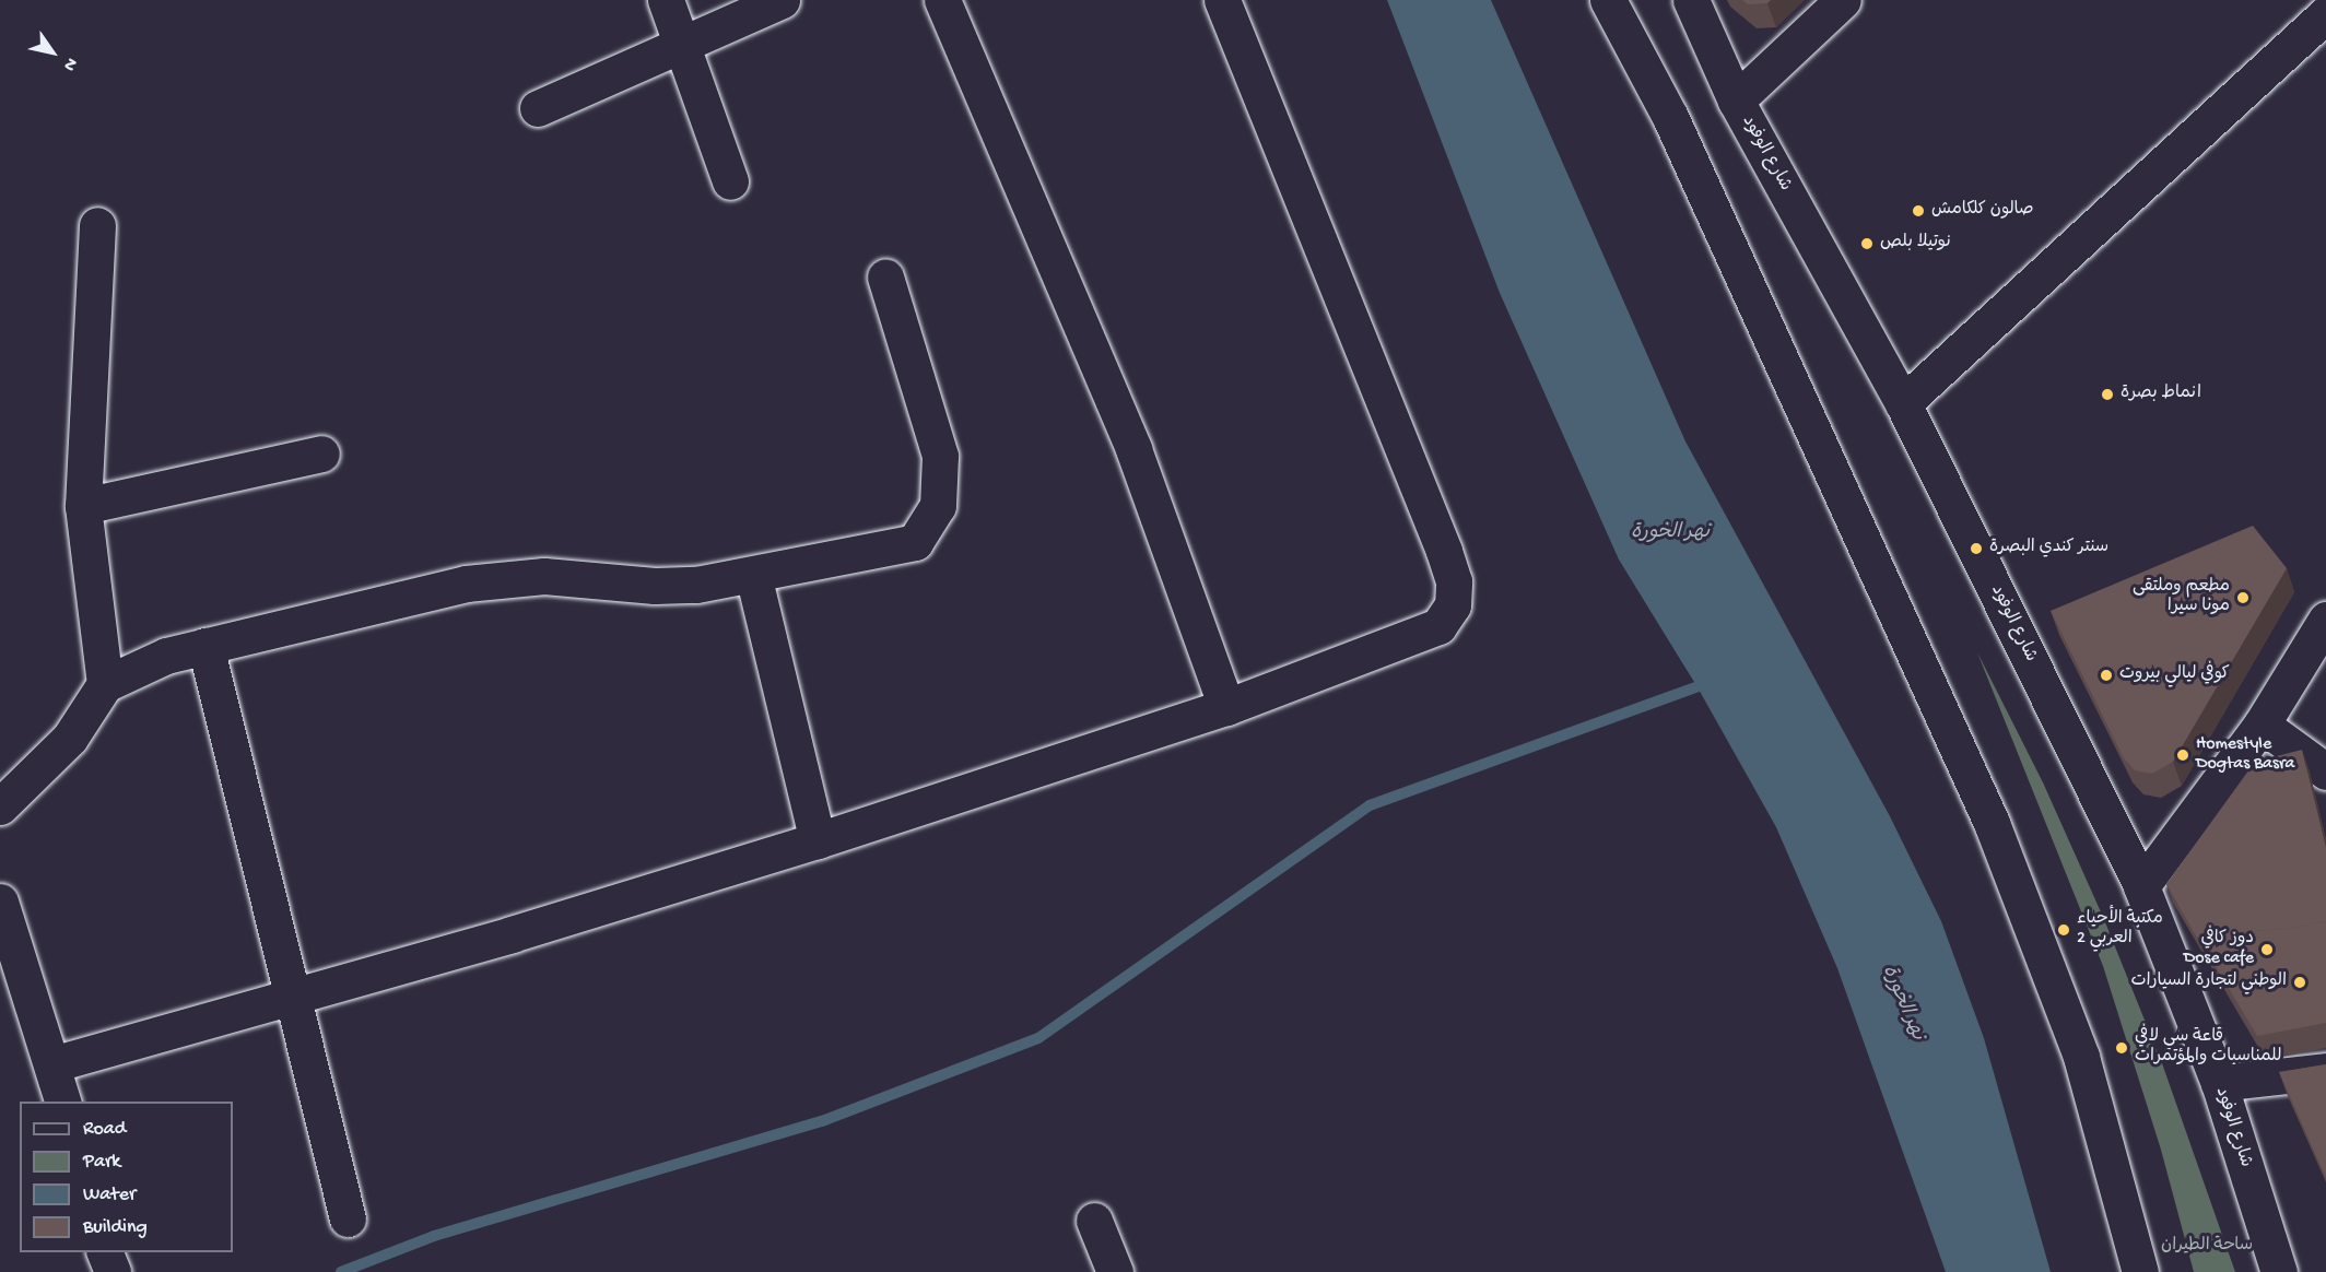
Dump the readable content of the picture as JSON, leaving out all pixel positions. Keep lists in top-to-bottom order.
{
  "streets": {
    "street": ["شارع الوفود"]
  },
  "water": ["نهر الخورة"],
  "parks": ["ساحة الطيران"],
  "places": [
    "صالون كلكامش",
    "نوتيلا بلص",
    "انماط بصرة",
    "سنتر كندي البصرة",
    "مطعم وملتقى مونا سيرا",
    "كوفي ليالي بيروت",
    "Homestyle Dogtas Basra",
    "مكتبة الأحياء العربي 2",
    "دوز كافي Dose cafe",
    "الوطني لتجارة السيارات",
    "قاعة سي لافي للمناسبات والمؤتمرات"
  ],
  "legend": [
    "Road",
    "Park",
    "Water",
    "Building"
  ],
  "north": "bottom right"
}
